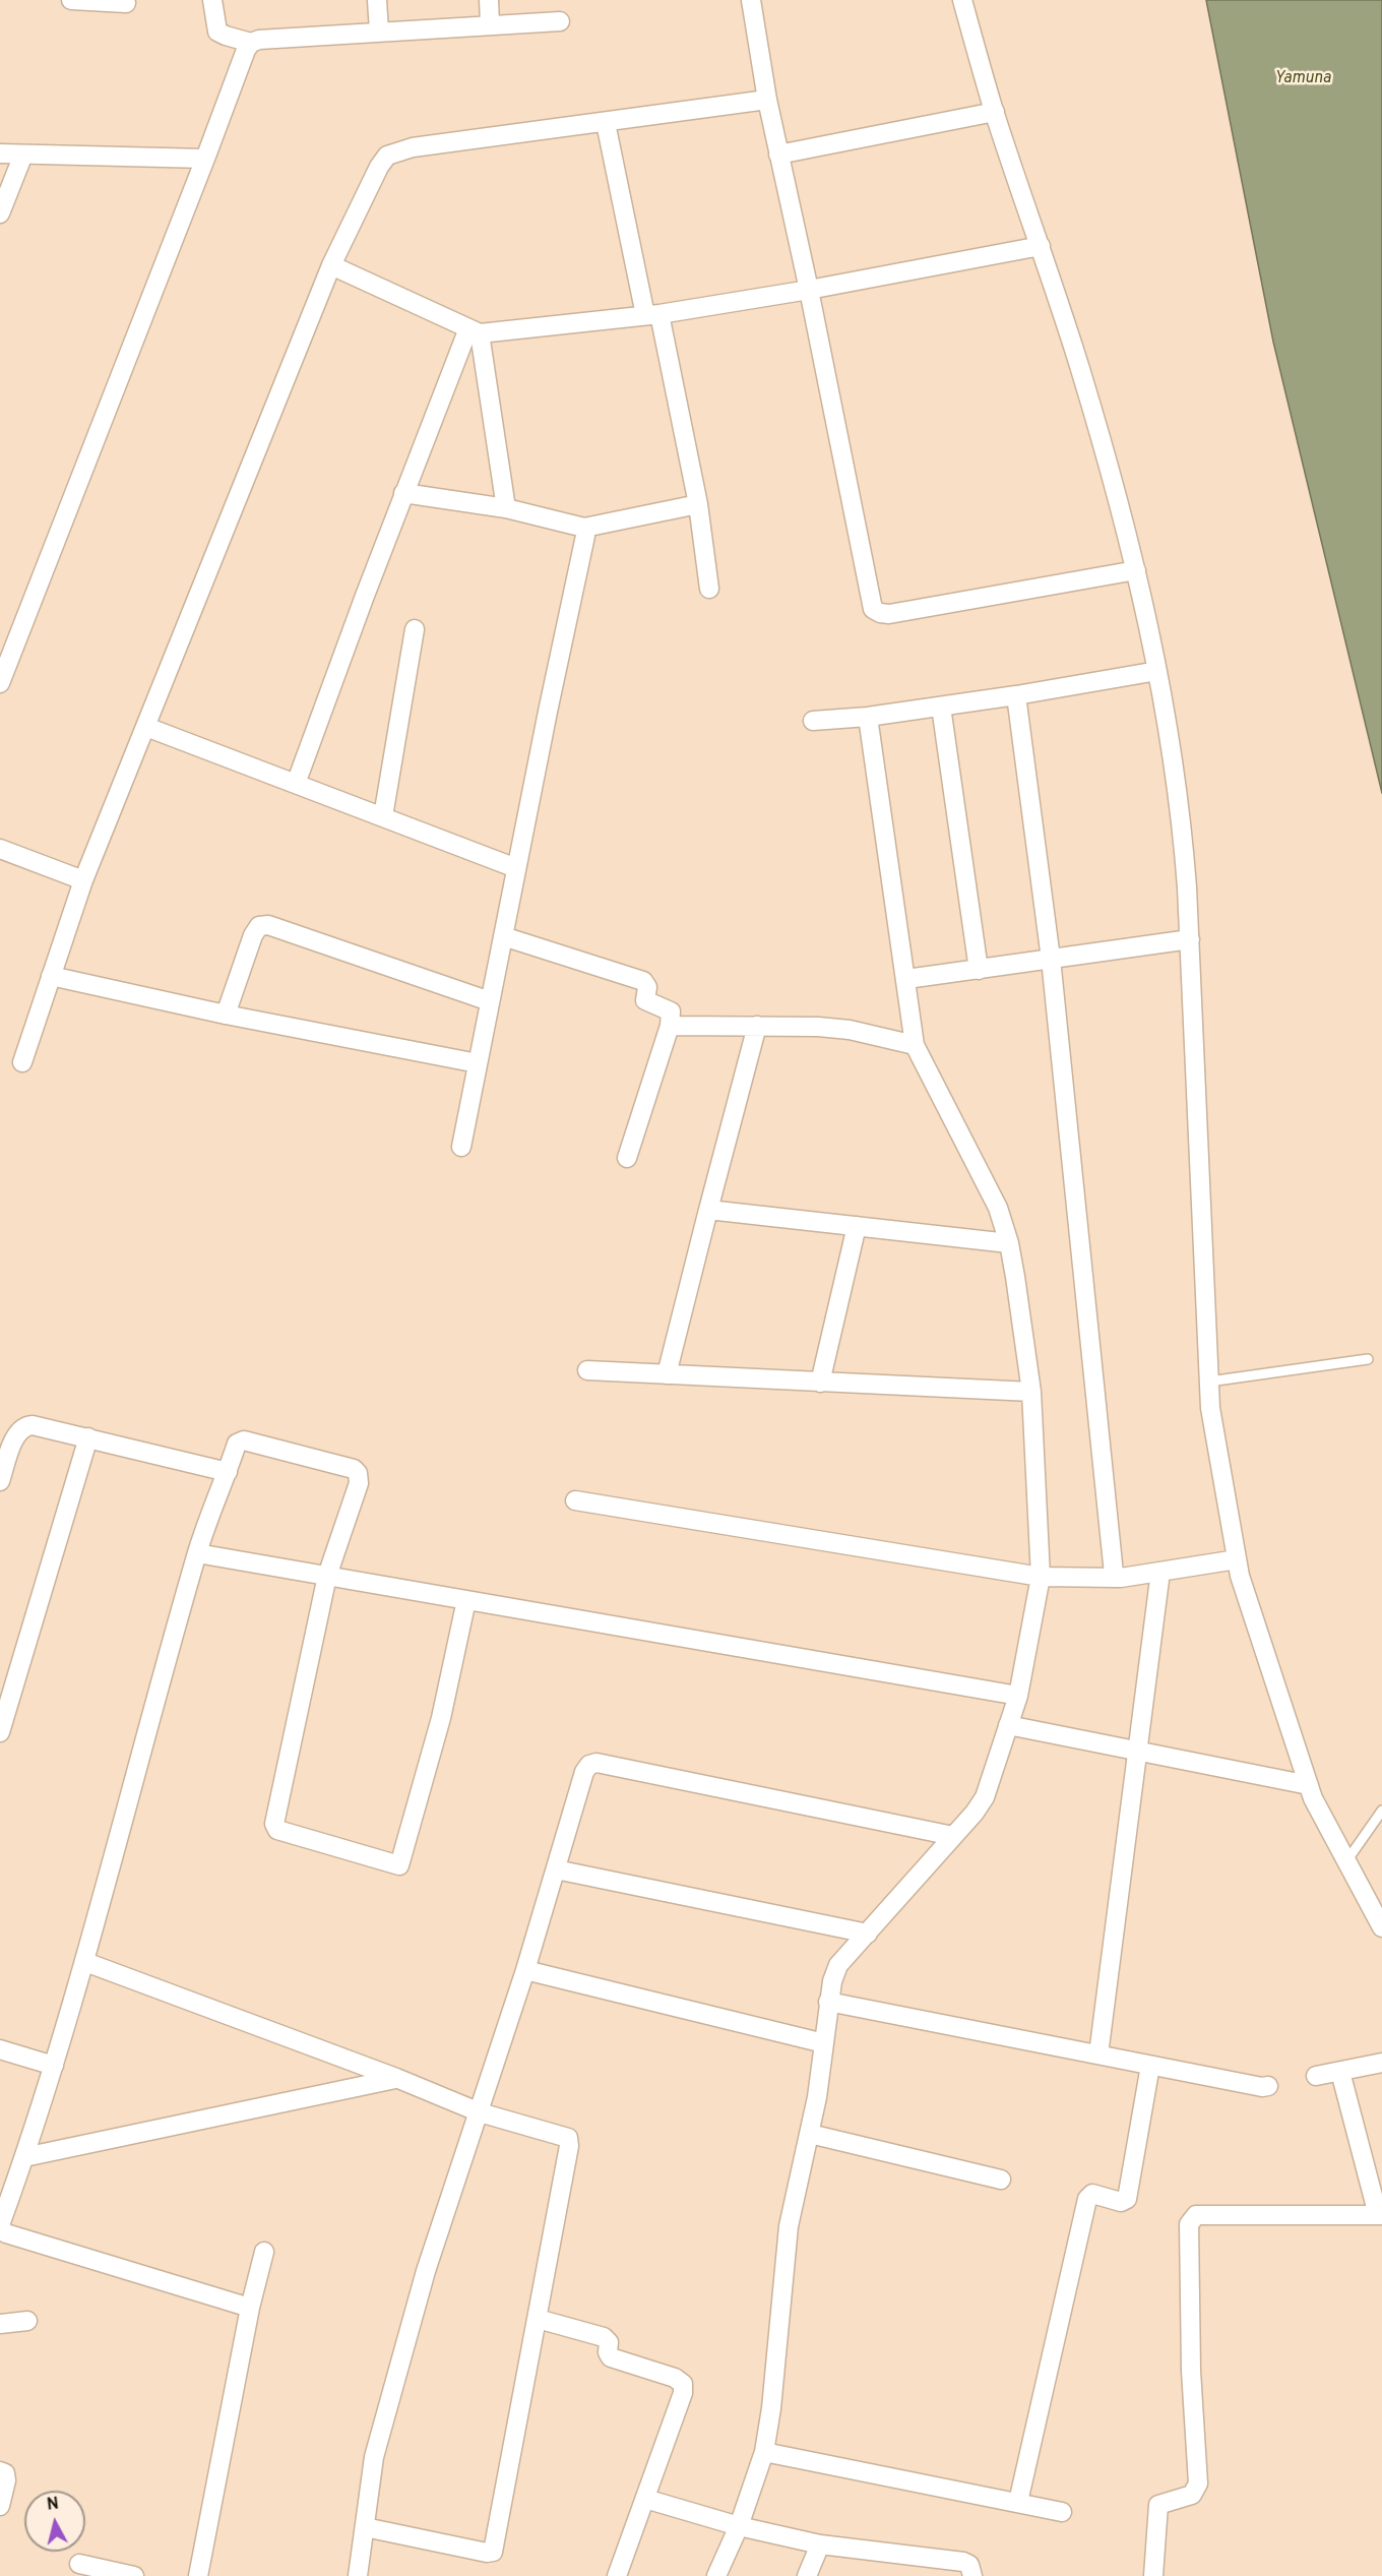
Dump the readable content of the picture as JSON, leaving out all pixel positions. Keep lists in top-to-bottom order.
{
  "water": ["Yamuna"],
  "north": "top"
}
